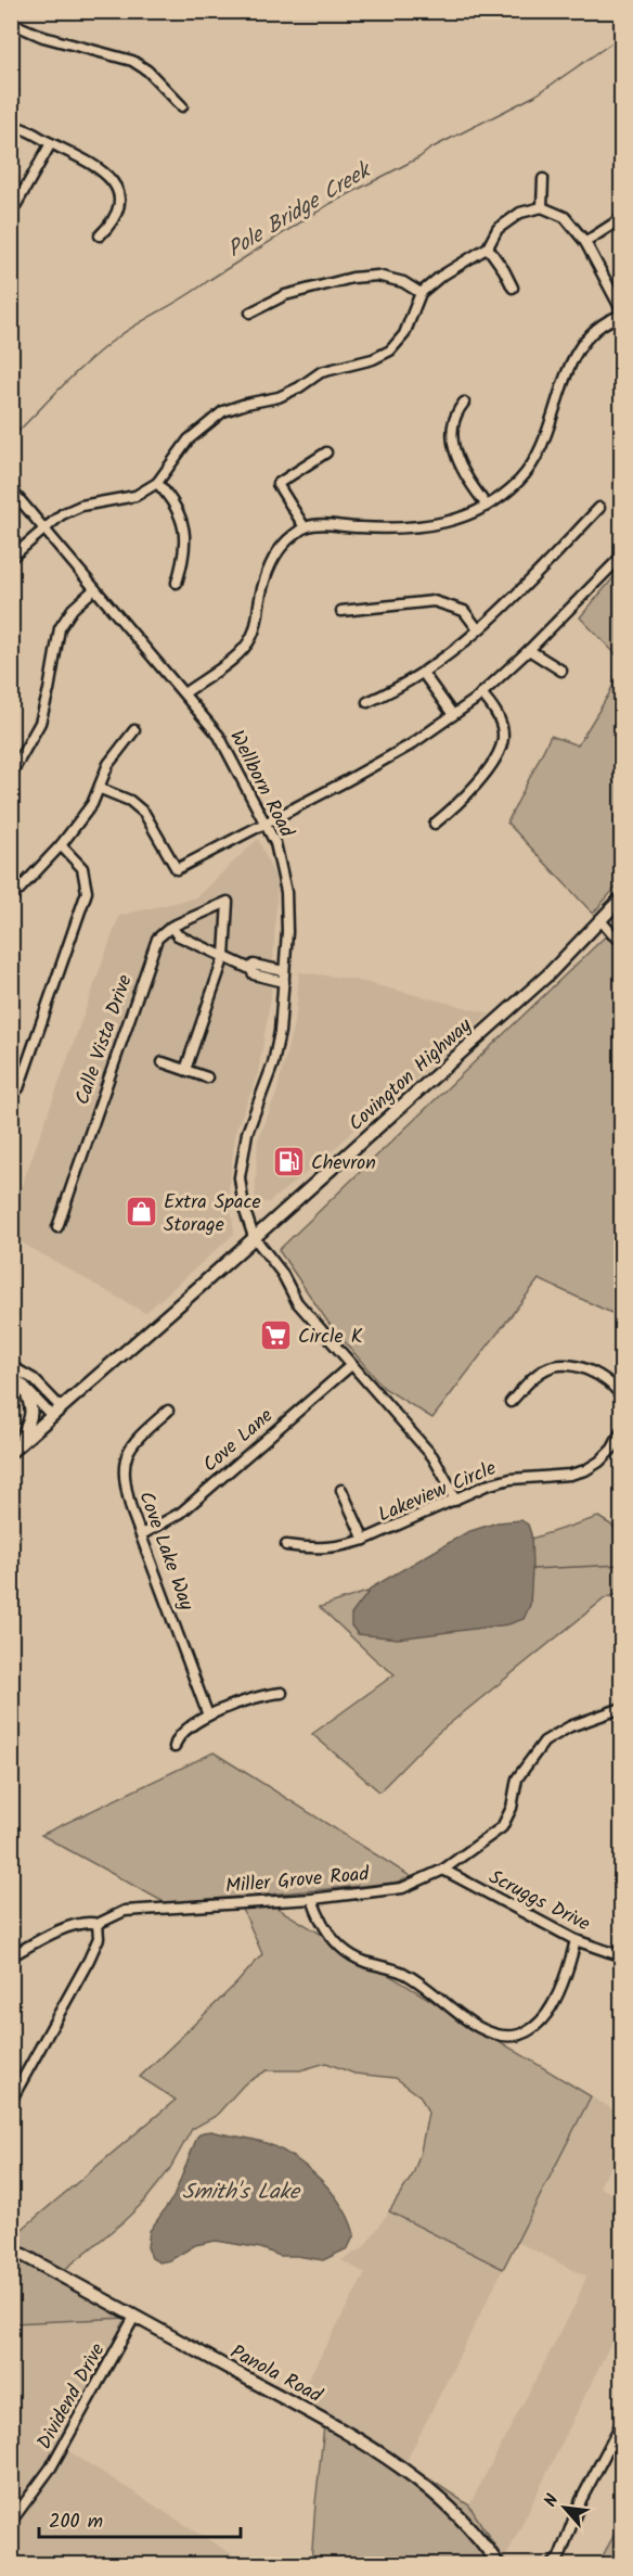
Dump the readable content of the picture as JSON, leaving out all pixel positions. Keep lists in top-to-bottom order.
{
  "streets": {
    "main road": ["Covington Highway", "Panola Road"],
    "street": [
      "Wellborn Road",
      "Calle Vista Drive",
      "Cove Lane",
      "Lakeview Circle",
      "Cove Lake Way",
      "Miller Grove Road",
      "Scruggs Drive",
      "Dividend Drive"
    ]
  },
  "crossings": [
    ["Wellborn Road", "Covington Highway"],
    ["Cove Lane", "Cove Lake Way"],
    ["Miller Grove Road", "Scruggs Drive"],
    ["Panola Road", "Dividend Drive"]
  ],
  "water": ["Pole Bridge Creek", "Smith's Lake"],
  "places": {
    "fuel station": ["Chevron"],
    "shop": ["Extra Space Storage"],
    "supermarket": ["Circle K"]
  },
  "scale_bar": "200 m",
  "north": "top left"
}
